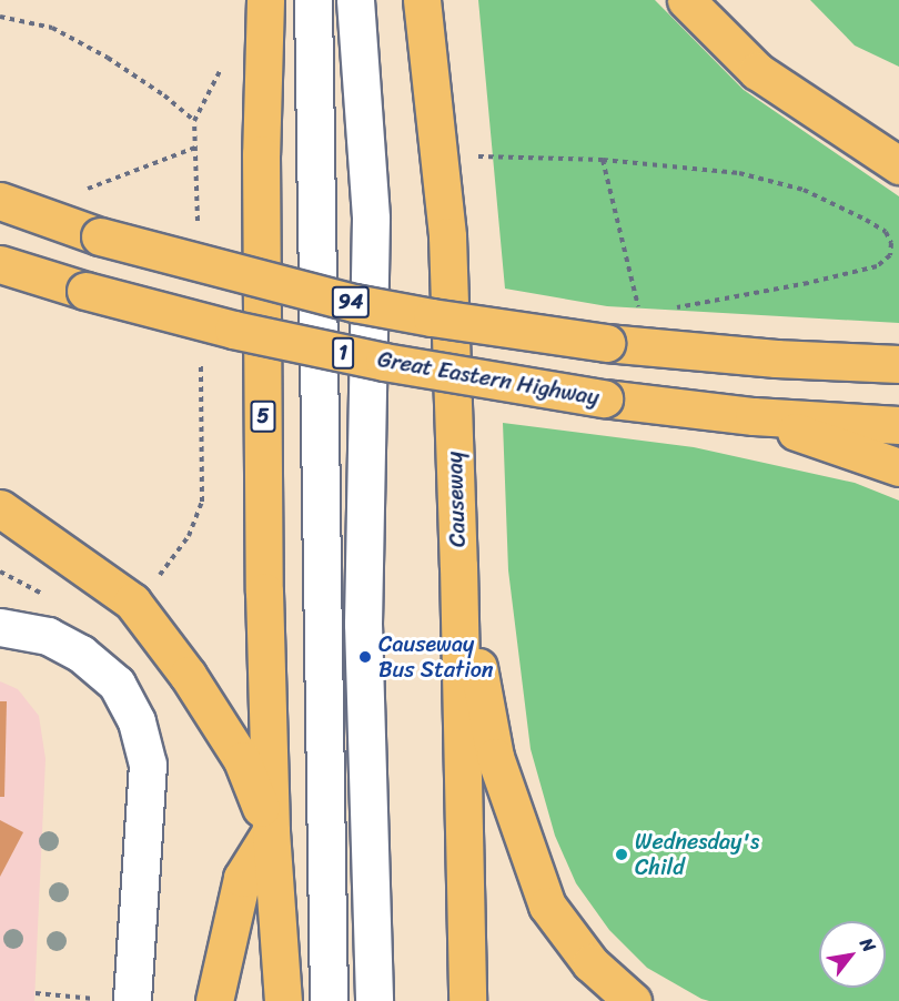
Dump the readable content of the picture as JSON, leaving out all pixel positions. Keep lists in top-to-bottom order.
{
  "streets": {
    "main road": [
      "94",
      "1",
      "Great Eastern Highway",
      "5",
      "Causeway"
    ]
  },
  "places": ["Causeway Bus Station", "Wednesday's Child"],
  "north": "top right"
}
